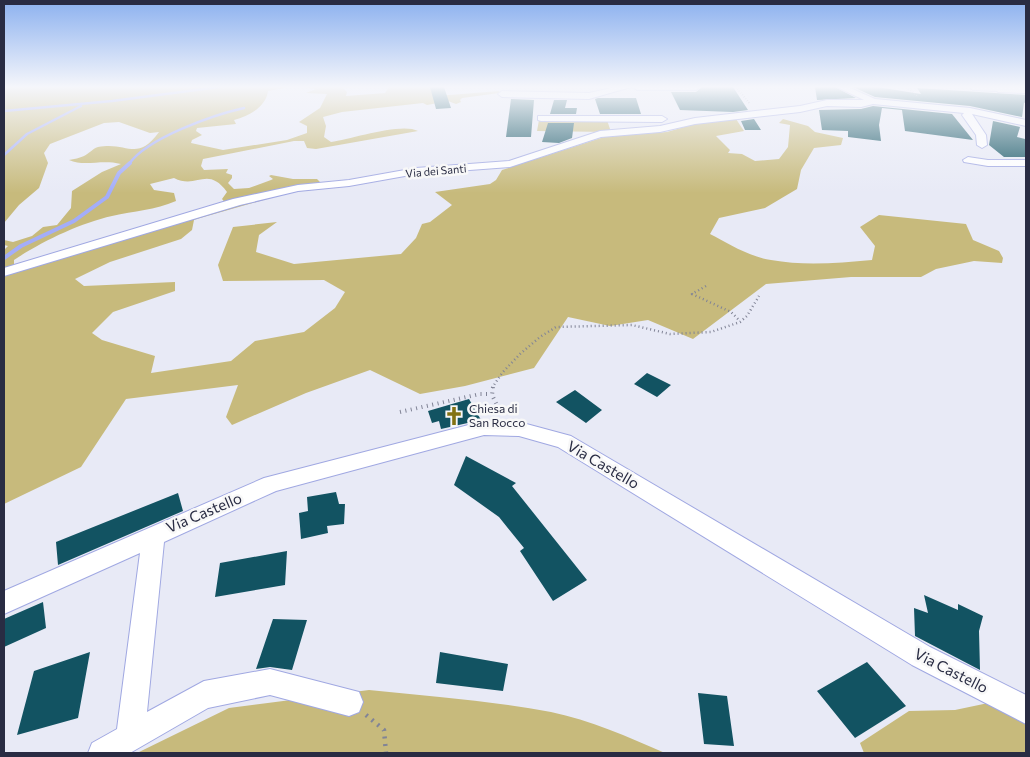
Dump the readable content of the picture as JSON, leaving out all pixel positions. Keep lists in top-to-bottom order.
{
  "streets": {
    "street": ["Via dei Santi", "Via Castello"]
  },
  "places": {
    "church": ["Chiesa di San Rocco"]
  }
}
